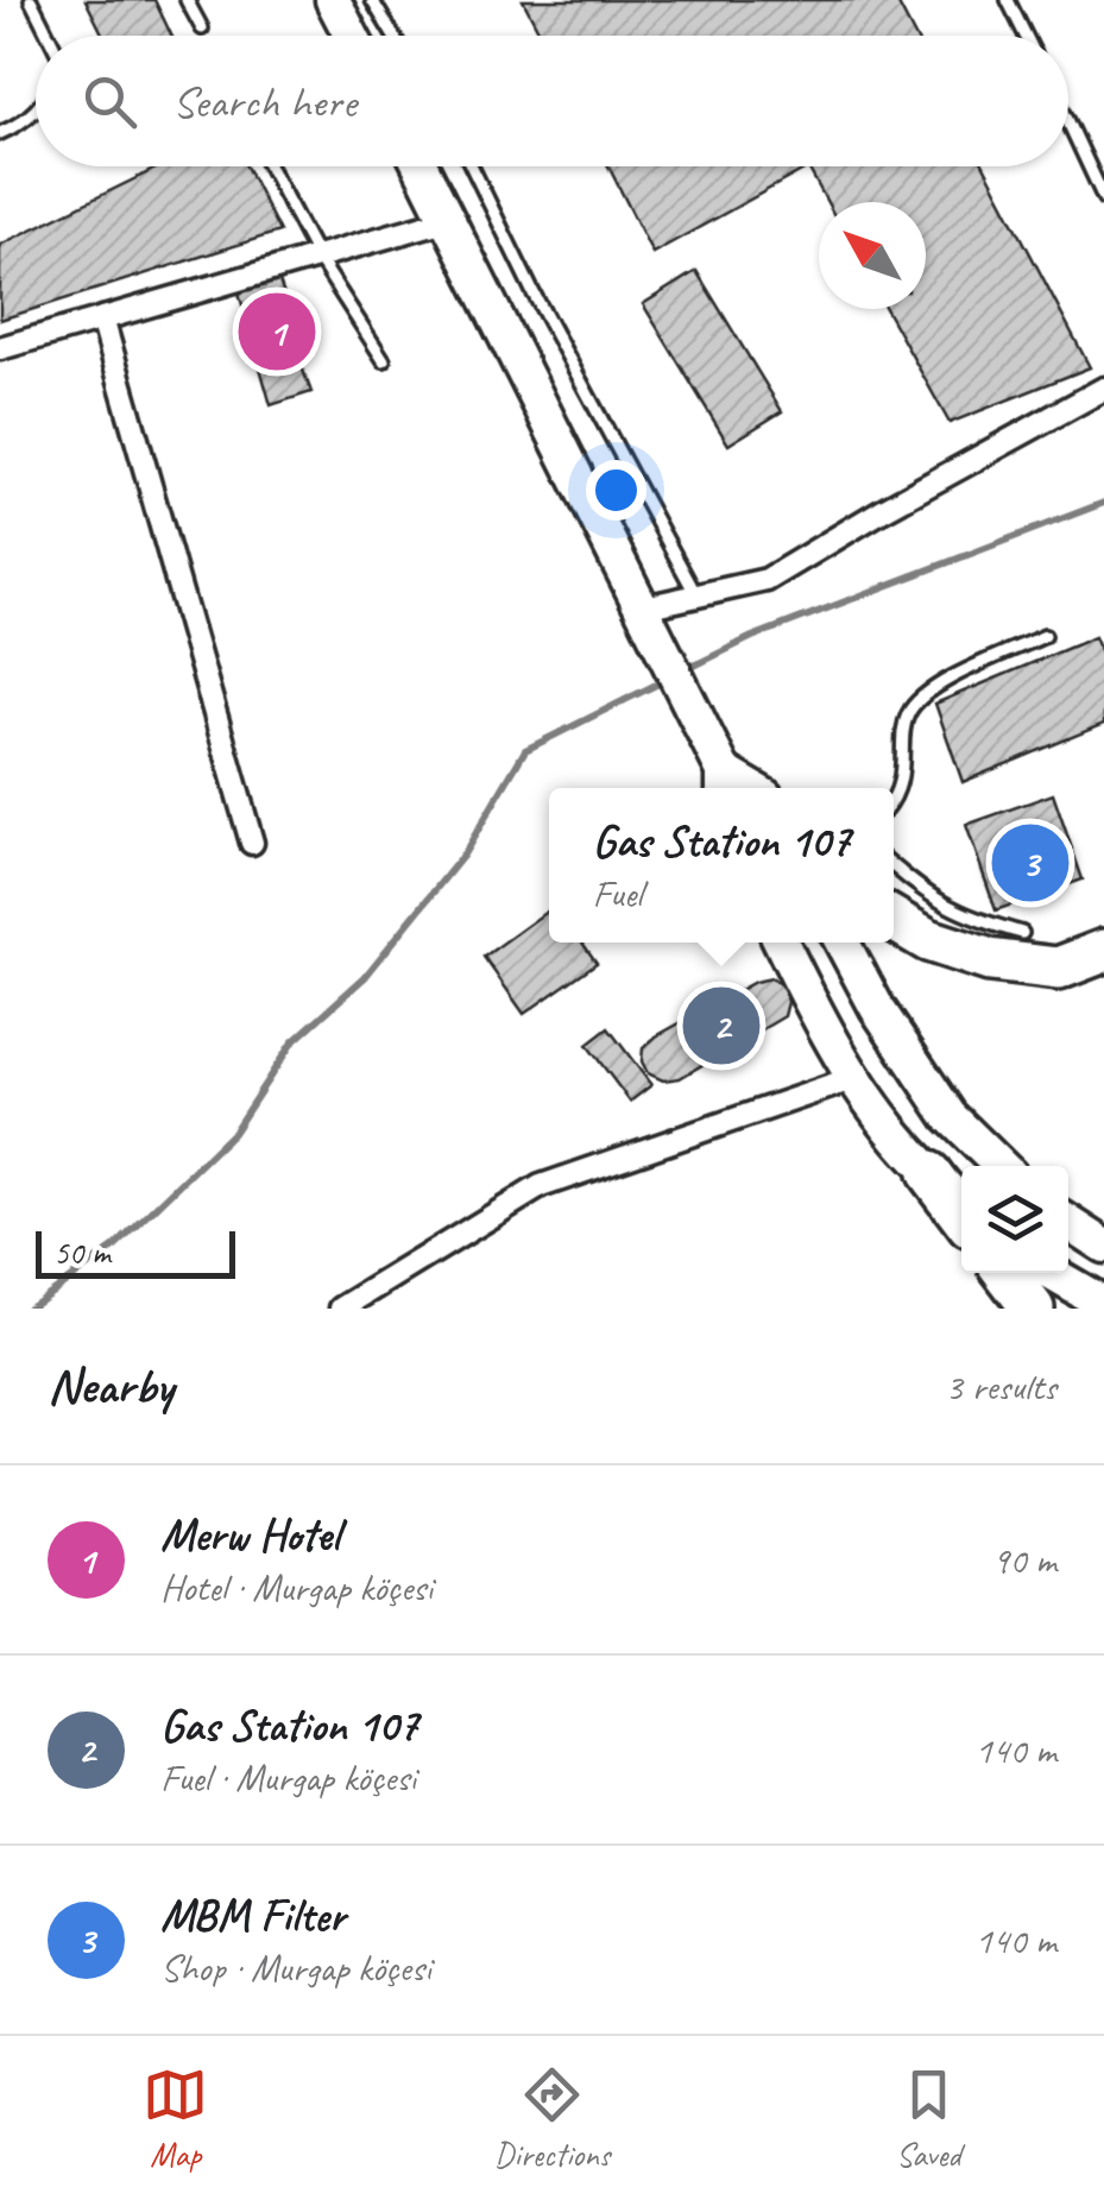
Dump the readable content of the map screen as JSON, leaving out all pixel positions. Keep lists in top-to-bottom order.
{
  "scale_bar": "50 m",
  "north": "top left",
  "page": {
    "search": "Search here",
    "pins": ["1", "3", "2"],
    "popup": ["Gas Station 107", "Fuel"],
    "scale": "50 m",
    "heading": ["Nearby", "3 results"],
    "list": [
      {
        "mark": "1",
        "name": "Merw Hotel",
        "note": "Hotel · Murgap köçesi",
        "value": "90 m"
      },
      {
        "mark": "2",
        "name": "Gas Station 107",
        "note": "Fuel · Murgap köçesi",
        "value": "140 m"
      },
      {
        "mark": "3",
        "name": "MBM Filter",
        "note": "Shop · Murgap köçesi",
        "value": "140 m"
      }
    ],
    "nav": ["Map", "Directions", "Saved"]
  }
}
